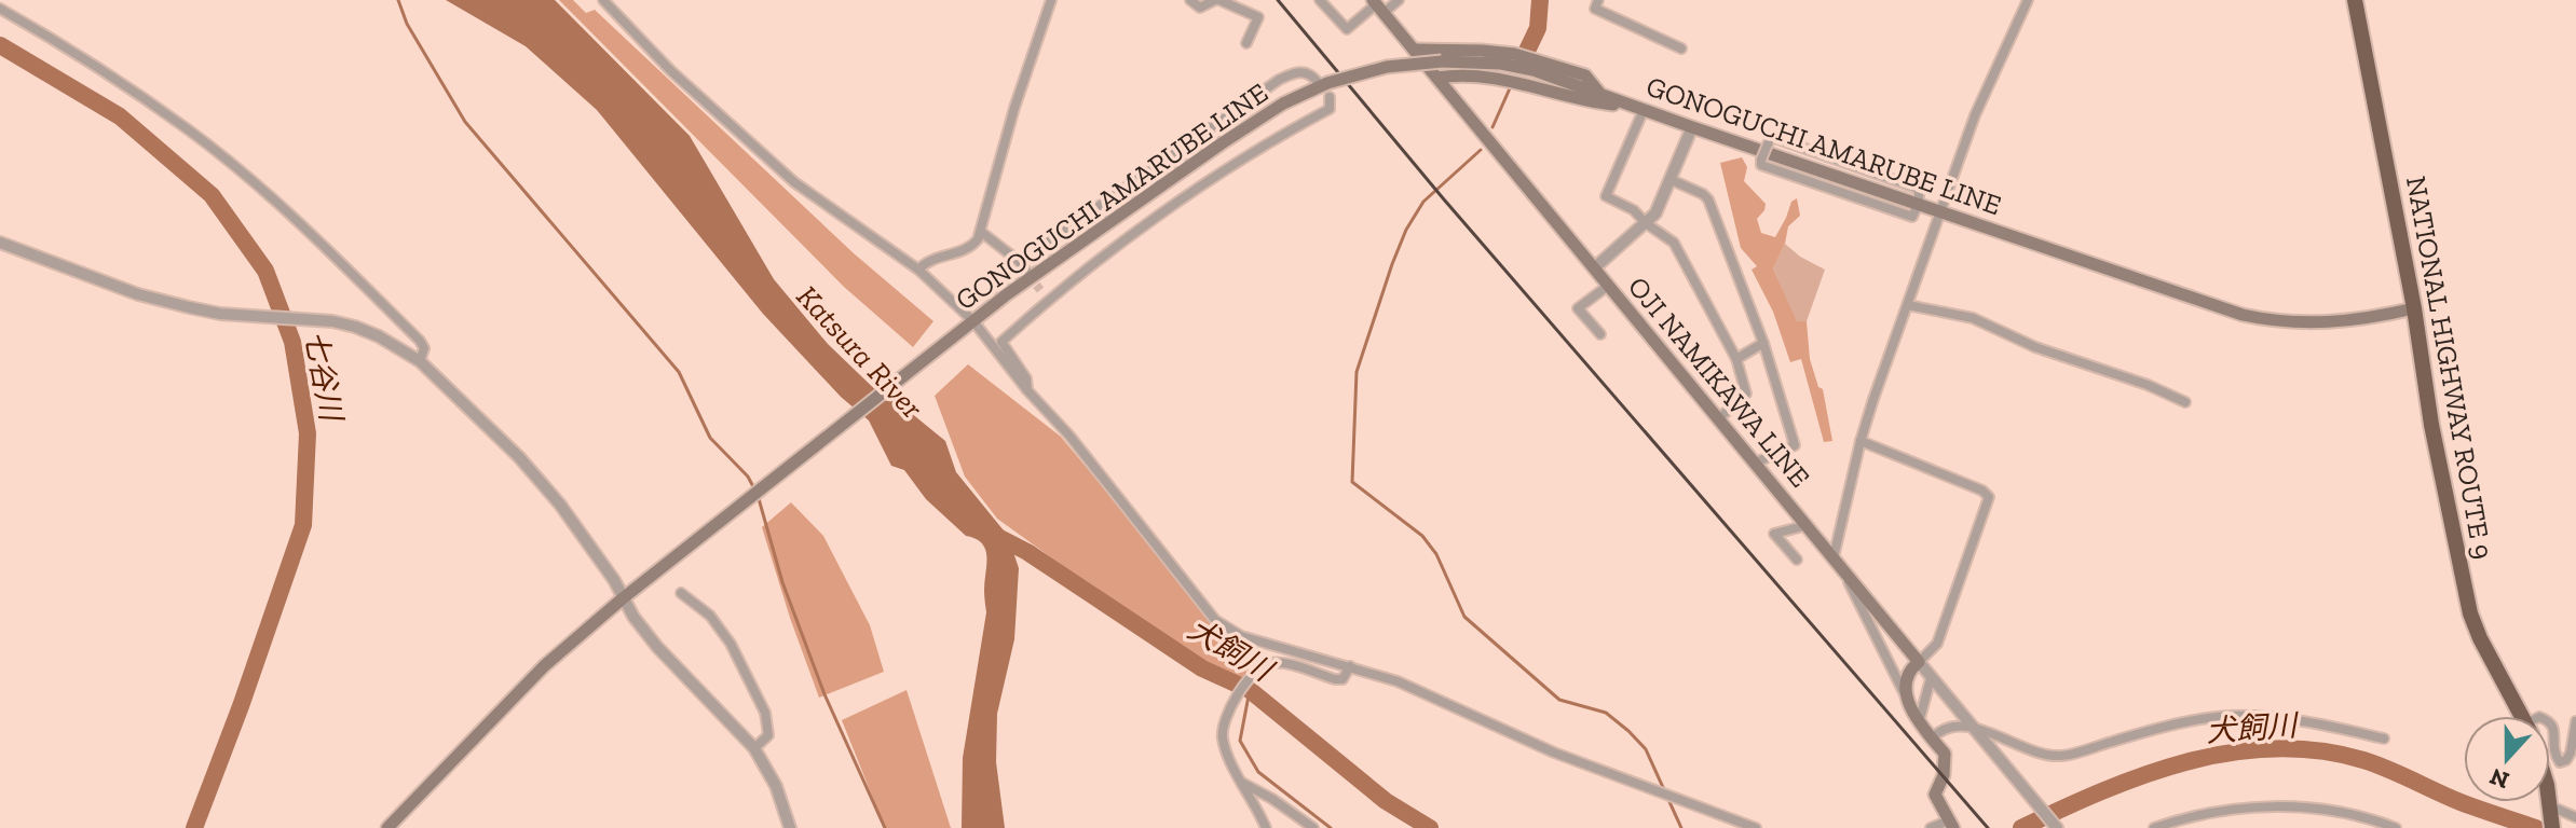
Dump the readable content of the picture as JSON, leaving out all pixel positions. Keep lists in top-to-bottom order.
{
  "streets": {
    "highway": ["NATIONAL HIGHWAY ROUTE 9"],
    "main road": ["GONOGUCHI AMARUBE LINE", "OJI NAMIKAWA LINE"]
  },
  "crossings": [
    ["GONOGUCHI AMARUBE LINE", "NATIONAL HIGHWAY ROUTE 9"]
  ],
  "water": ["Katsura River", "七谷川", "犬飼川"],
  "north": "bottom"
}
